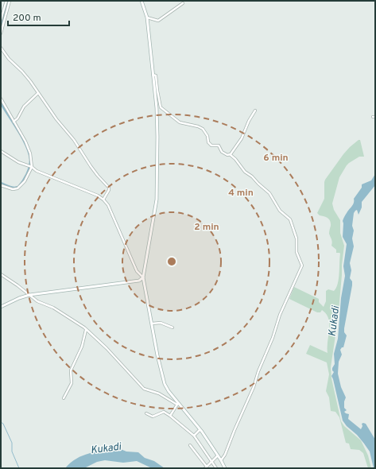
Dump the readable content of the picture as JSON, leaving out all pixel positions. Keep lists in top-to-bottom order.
{
  "water": ["Kukadi"],
  "scale_bar": "200 m",
  "rings": ["6 min", "4 min", "2 min"]
}
